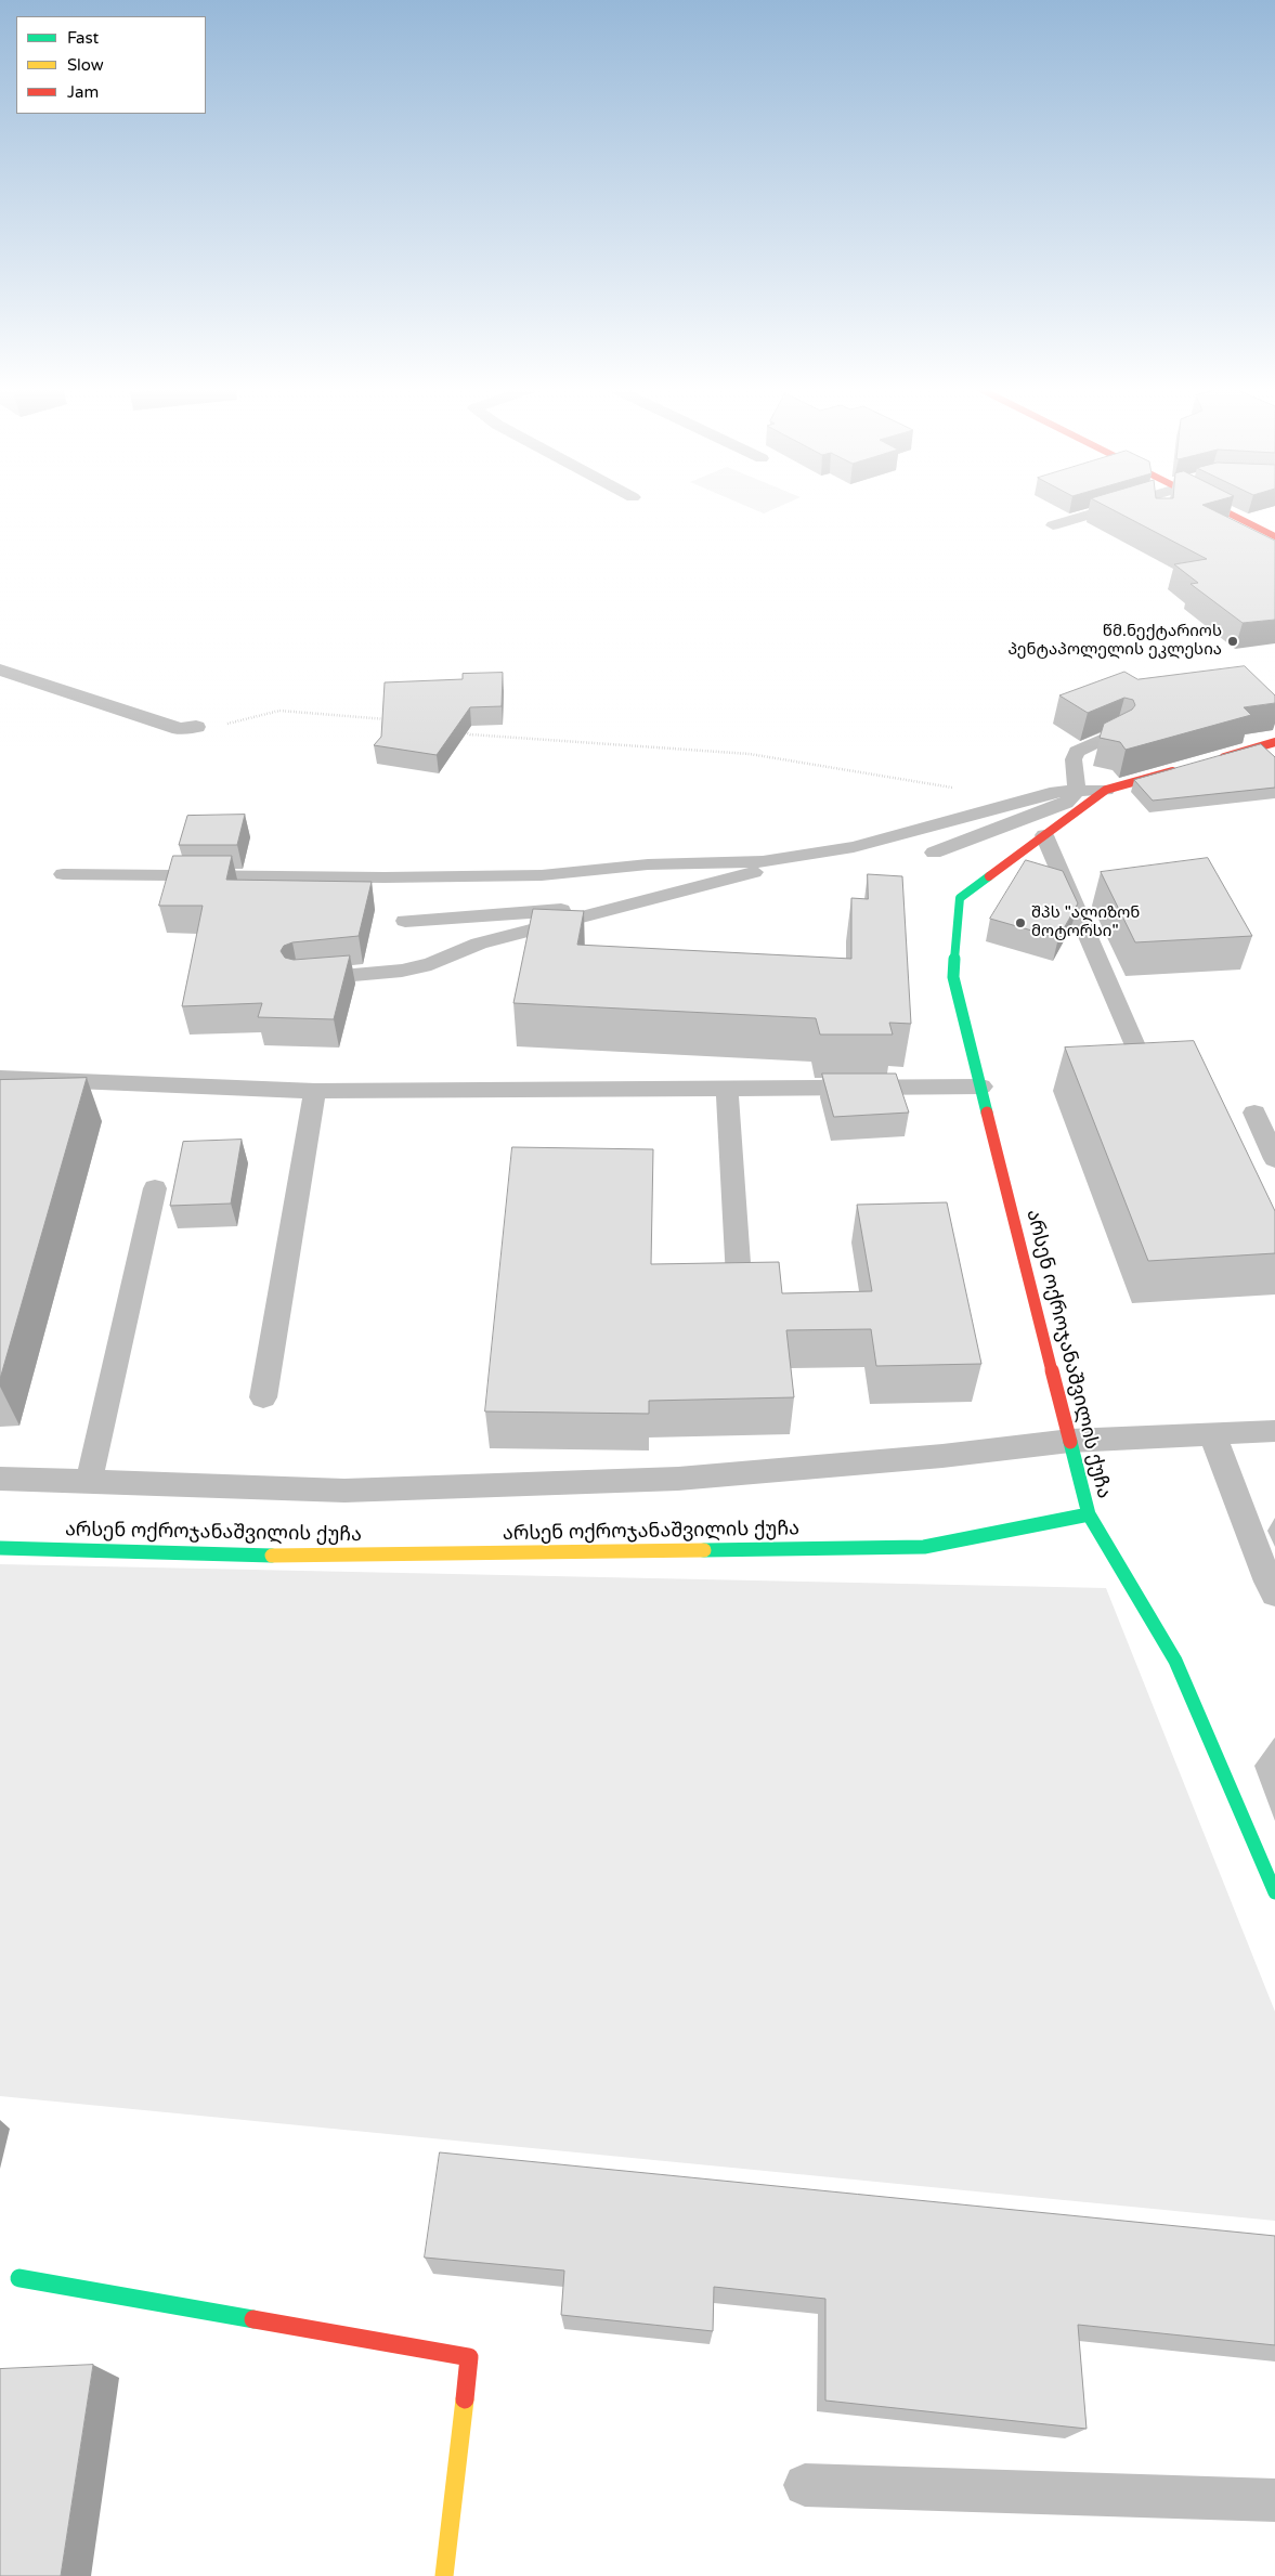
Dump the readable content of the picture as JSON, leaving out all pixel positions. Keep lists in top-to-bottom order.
{
  "streets": {
    "main road": ["არსენ ოქროჯანაშვილის ქუჩა"]
  },
  "places": ["წმ.ნექტარიოს პენტაპოლელის ეკლესია", "შპს \"ალიზონ მოტორსი\""],
  "legend": ["Fast", "Slow", "Jam"]
}
